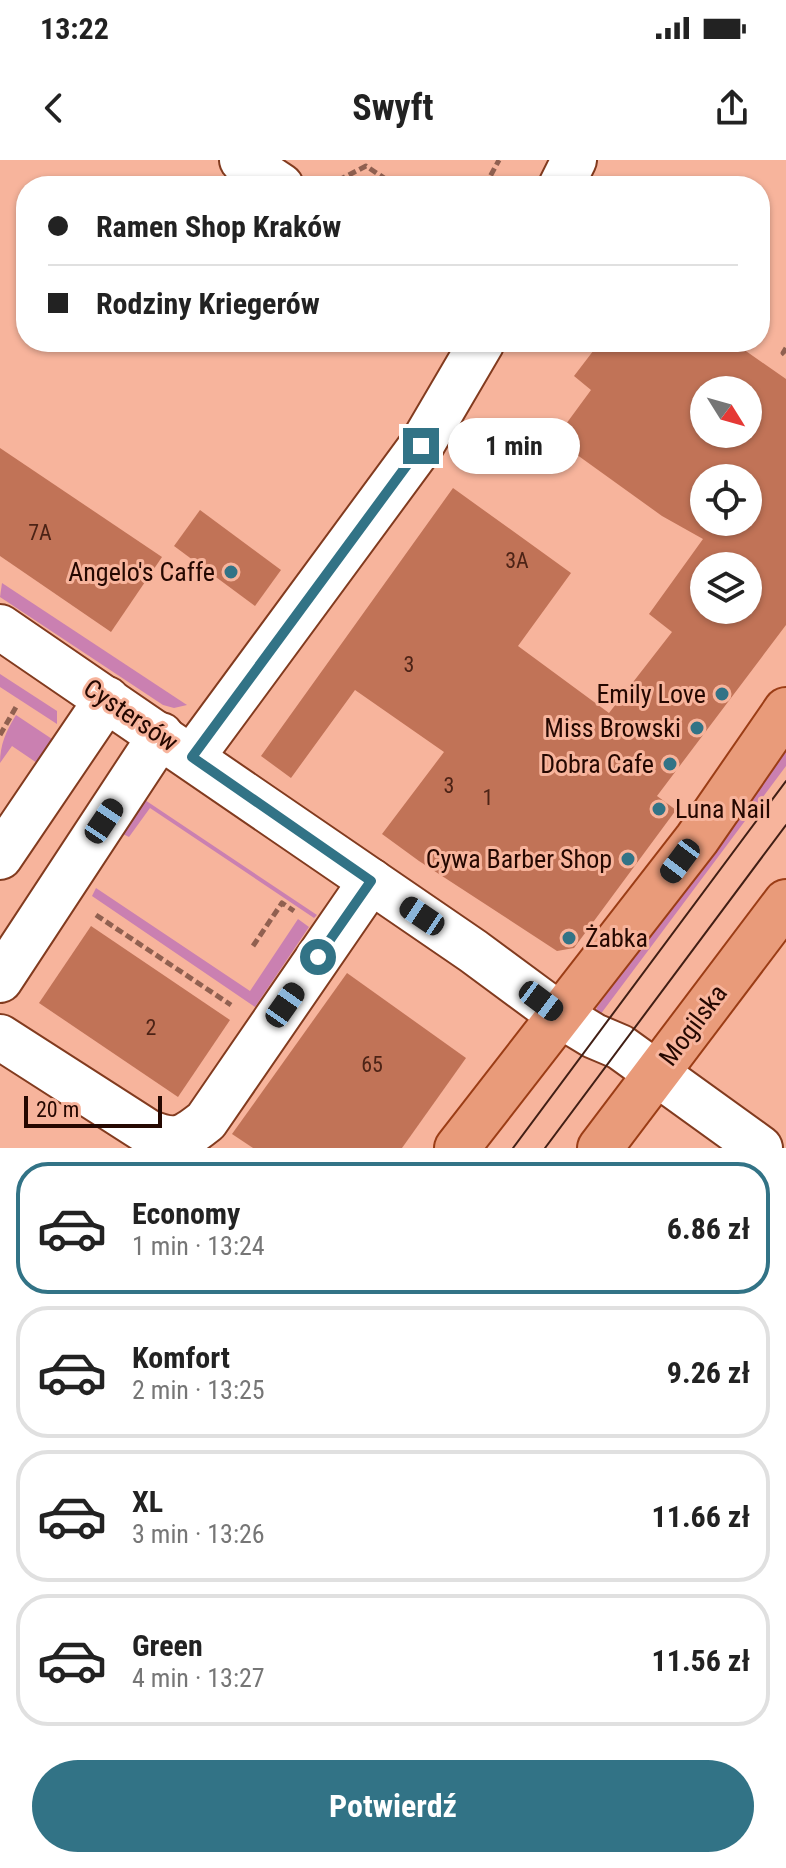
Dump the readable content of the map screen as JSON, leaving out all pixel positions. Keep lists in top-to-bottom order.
{
  "streets": {
    "main road": ["Mogilska"],
    "street": ["Cystersów"]
  },
  "crossings": [
    ["Cystersów", "Mogilska"]
  ],
  "places": [
    "Angelo's Caffe",
    "Emily Love",
    "Miss Browski",
    "Dobra Cafe",
    "Luna Nail",
    "Cywa Barber Shop",
    "Żabka"
  ],
  "house_numbers": [
    "7A",
    "3A",
    "3",
    "3",
    "1",
    "2",
    "65"
  ],
  "scale_bar": "20 m",
  "north": "bottom right",
  "page": {
    "status": "13:22",
    "header": "Swyft",
    "banner": ["Ramen Shop Kraków", "Rodziny Kriegerów"],
    "bubble": "1 min",
    "scale": "20 m",
    "list": [
      {
        "name": "Economy",
        "note": "1 min · 13:24",
        "value": "6.86 zł"
      },
      {
        "name": "Komfort",
        "note": "2 min · 13:25",
        "value": "9.26 zł"
      },
      {
        "name": "XL",
        "note": "3 min · 13:26",
        "value": "11.66 zł"
      },
      {
        "name": "Green",
        "note": "4 min · 13:27",
        "value": "11.56 zł"
      }
    ],
    "buttons": "Potwierdź"
  }
}
